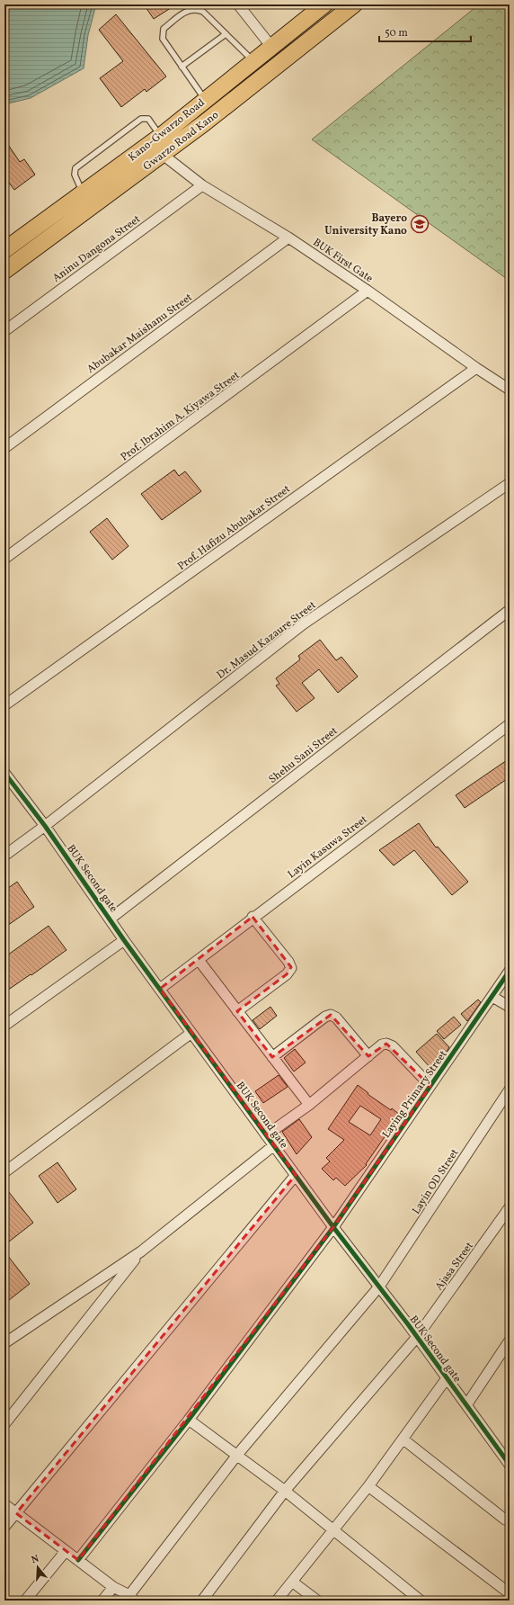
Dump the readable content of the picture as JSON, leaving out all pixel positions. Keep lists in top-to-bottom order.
{
  "streets": {
    "main road": ["Kano-Gwarzo Road", "Gwarzo Road Kano"],
    "street": [
      "Aninu Dangona Street",
      "BUK First Gate",
      "Abubakar Maishanu Street",
      "Prof. Ibrahim A. Kiyawa Street",
      "Prof. Hafizu Abubakar Street",
      "Dr. Masud Kazaure Street",
      "Shehu Sani Street",
      "Layin Kasuwa Street",
      "BUK Second gate",
      "Laying Primary Street",
      "Layin OD Street",
      "Ajasa Street"
    ]
  },
  "crossings": [
    ["Gwarzo Road Kano", "BUK First Gate"],
    ["Aninu Dangona Street", "BUK First Gate"],
    ["BUK First Gate", "Abubakar Maishanu Street"],
    ["BUK First Gate", "Prof. Ibrahim A. Kiyawa Street"],
    ["BUK First Gate", "Prof. Hafizu Abubakar Street"],
    ["Dr. Masud Kazaure Street", "BUK Second gate"],
    ["Shehu Sani Street", "BUK Second gate"],
    ["Layin Kasuwa Street", "BUK Second gate"],
    ["BUK Second gate", "Laying Primary Street"],
    ["BUK Second gate", "Layin OD Street"],
    ["BUK Second gate", "Ajasa Street"]
  ],
  "places": {
    "school or university": ["Bayero University Kano"]
  },
  "scale_bar": "50 m",
  "north": "top"
}
